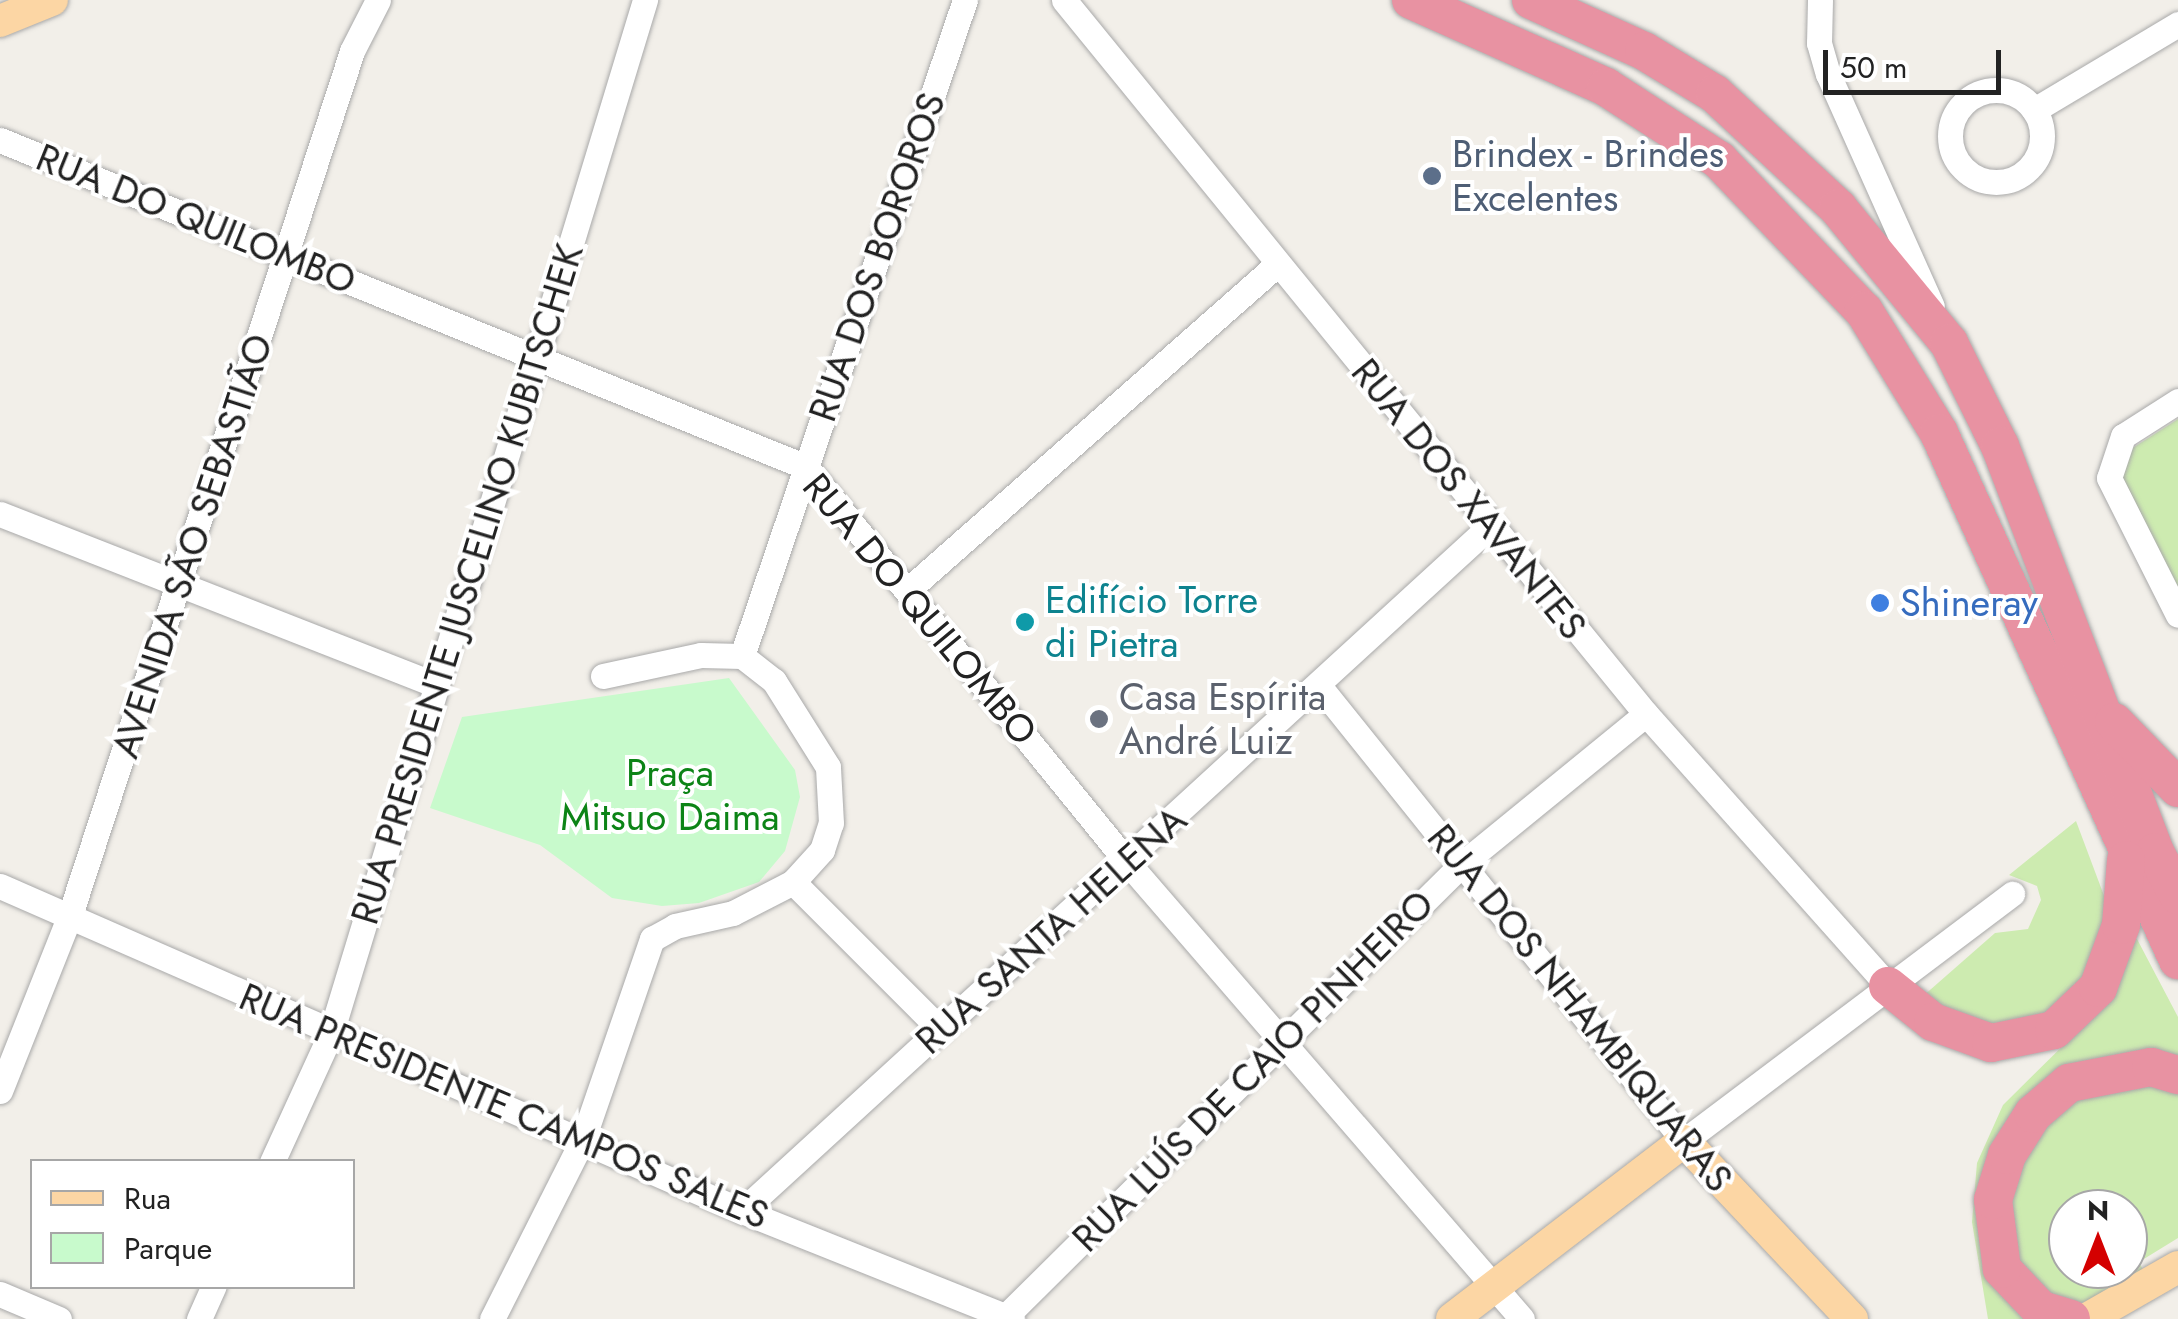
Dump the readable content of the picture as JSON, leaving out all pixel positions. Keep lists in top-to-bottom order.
{
  "streets": {
    "main road": ["RUA DOS NHAMBIQUARAS"],
    "street": [
      "RUA DO QUILOMBO",
      "RUA DOS BOROROS",
      "RUA DOS XAVANTES",
      "AVENIDA SÃO SEBASTIÃO",
      "RUA PRESIDENTE JUSCELINO KUBITSCHEK",
      "RUA SANTA HELENA",
      "RUA LUÍS DE CAIO PINHEIRO",
      "RUA PRESIDENTE CAMPOS SALES"
    ]
  },
  "crossings": [
    ["RUA DO QUILOMBO", "RUA DOS BOROROS"],
    ["RUA DO QUILOMBO", "AVENIDA SÃO SEBASTIÃO"],
    ["RUA DO QUILOMBO", "RUA PRESIDENTE JUSCELINO KUBITSCHEK"],
    ["RUA DO QUILOMBO", "RUA SANTA HELENA"],
    ["RUA DO QUILOMBO", "RUA LUÍS DE CAIO PINHEIRO"],
    ["RUA DOS XAVANTES", "RUA SANTA HELENA"],
    ["RUA DOS XAVANTES", "RUA LUÍS DE CAIO PINHEIRO"],
    ["AVENIDA SÃO SEBASTIÃO", "RUA PRESIDENTE CAMPOS SALES"],
    ["RUA PRESIDENTE JUSCELINO KUBITSCHEK", "RUA PRESIDENTE CAMPOS SALES"],
    ["RUA SANTA HELENA", "RUA DOS NHAMBIQUARAS"],
    ["RUA SANTA HELENA", "RUA PRESIDENTE CAMPOS SALES"],
    ["RUA DOS NHAMBIQUARAS", "RUA LUÍS DE CAIO PINHEIRO"],
    ["RUA LUÍS DE CAIO PINHEIRO", "RUA PRESIDENTE CAMPOS SALES"]
  ],
  "parks": ["Praça Mitsuo Daima"],
  "places": [
    "Brindex - Brindes Excelentes",
    "Shineray",
    "Edifício Torre di Pietra",
    "Casa Espírita André Luiz"
  ],
  "legend": ["Rua", "Parque"],
  "scale_bar": "50 m",
  "north": "top"
}
